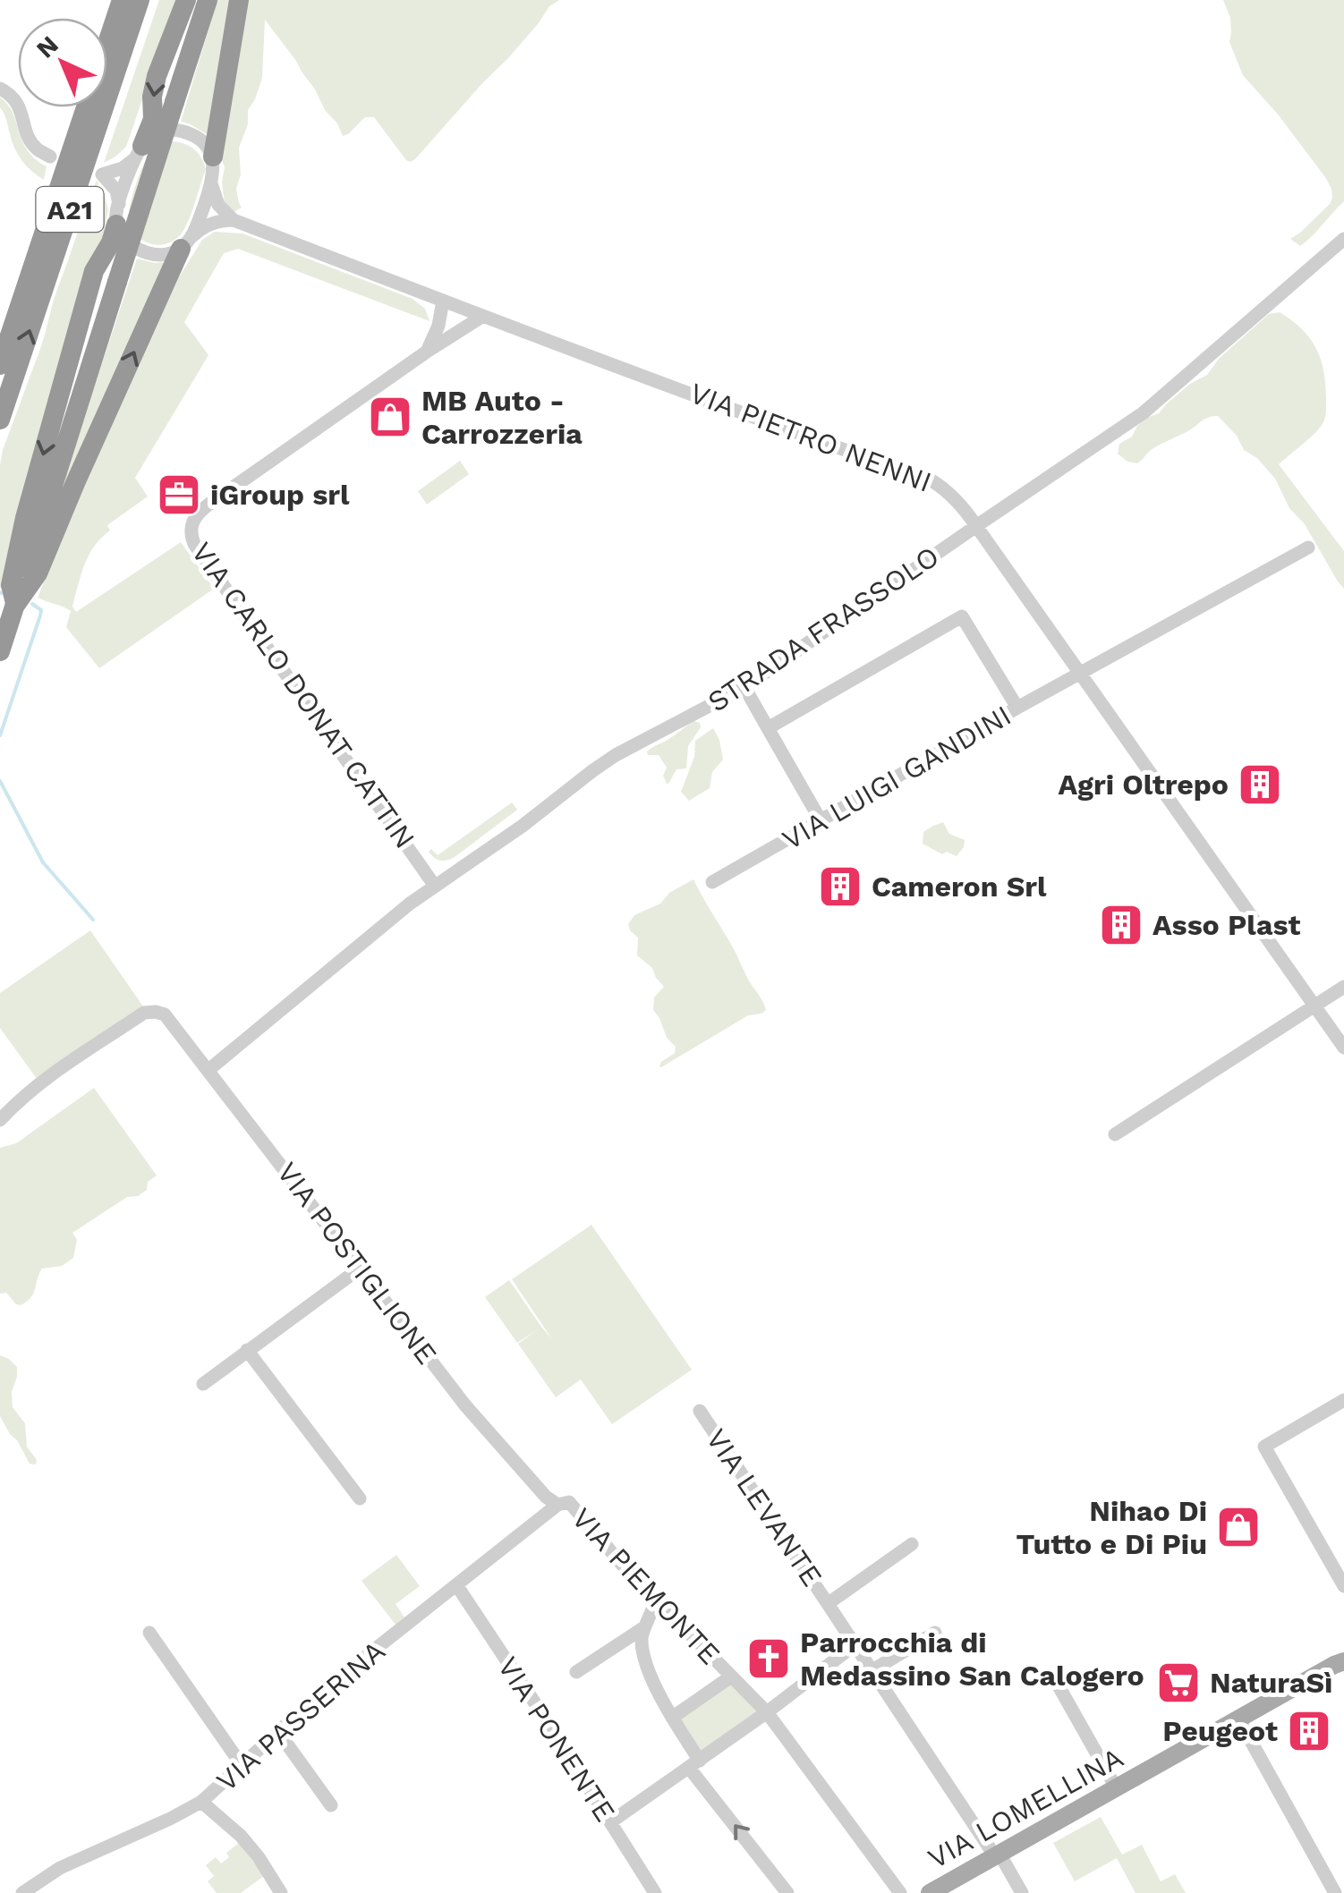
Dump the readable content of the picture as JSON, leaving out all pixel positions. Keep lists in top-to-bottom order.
{
  "streets": {
    "highway": ["A21"],
    "main road": ["VIA LOMELLINA"],
    "street": [
      "VIA PIETRO NENNI",
      "STRADA FRASSOLO",
      "VIA CARLO DONAT CATTIN",
      "VIA LUIGI GANDINI",
      "VIA POSTIGLIONE",
      "VIA LEVANTE",
      "VIA PIEMONTE",
      "VIA PASSERINA",
      "VIA PONENTE"
    ]
  },
  "crossings": [
    ["VIA PIETRO NENNI", "STRADA FRASSOLO"],
    ["VIA PIETRO NENNI", "VIA CARLO DONAT CATTIN"],
    ["VIA PIETRO NENNI", "VIA LUIGI GANDINI"],
    ["STRADA FRASSOLO", "VIA CARLO DONAT CATTIN"],
    ["STRADA FRASSOLO", "VIA POSTIGLIONE"],
    ["VIA POSTIGLIONE", "VIA PIEMONTE"],
    ["VIA POSTIGLIONE", "VIA PASSERINA"],
    ["VIA LEVANTE", "VIA LOMELLINA"],
    ["VIA PIEMONTE", "VIA PASSERINA"],
    ["VIA PASSERINA", "VIA PONENTE"]
  ],
  "places": {
    "shop": ["MB Auto - Carrozzeria", "Nihao Di Tutto e Di Piu"],
    "office": ["iGroup srl"],
    "building": [
      "Agri Oltrepo",
      "Cameron Srl",
      "Asso Plast",
      "Peugeot"
    ],
    "church": ["Parrocchia di Medassino San Calogero"],
    "supermarket": ["NaturaSì"]
  },
  "north": "top left"
}
